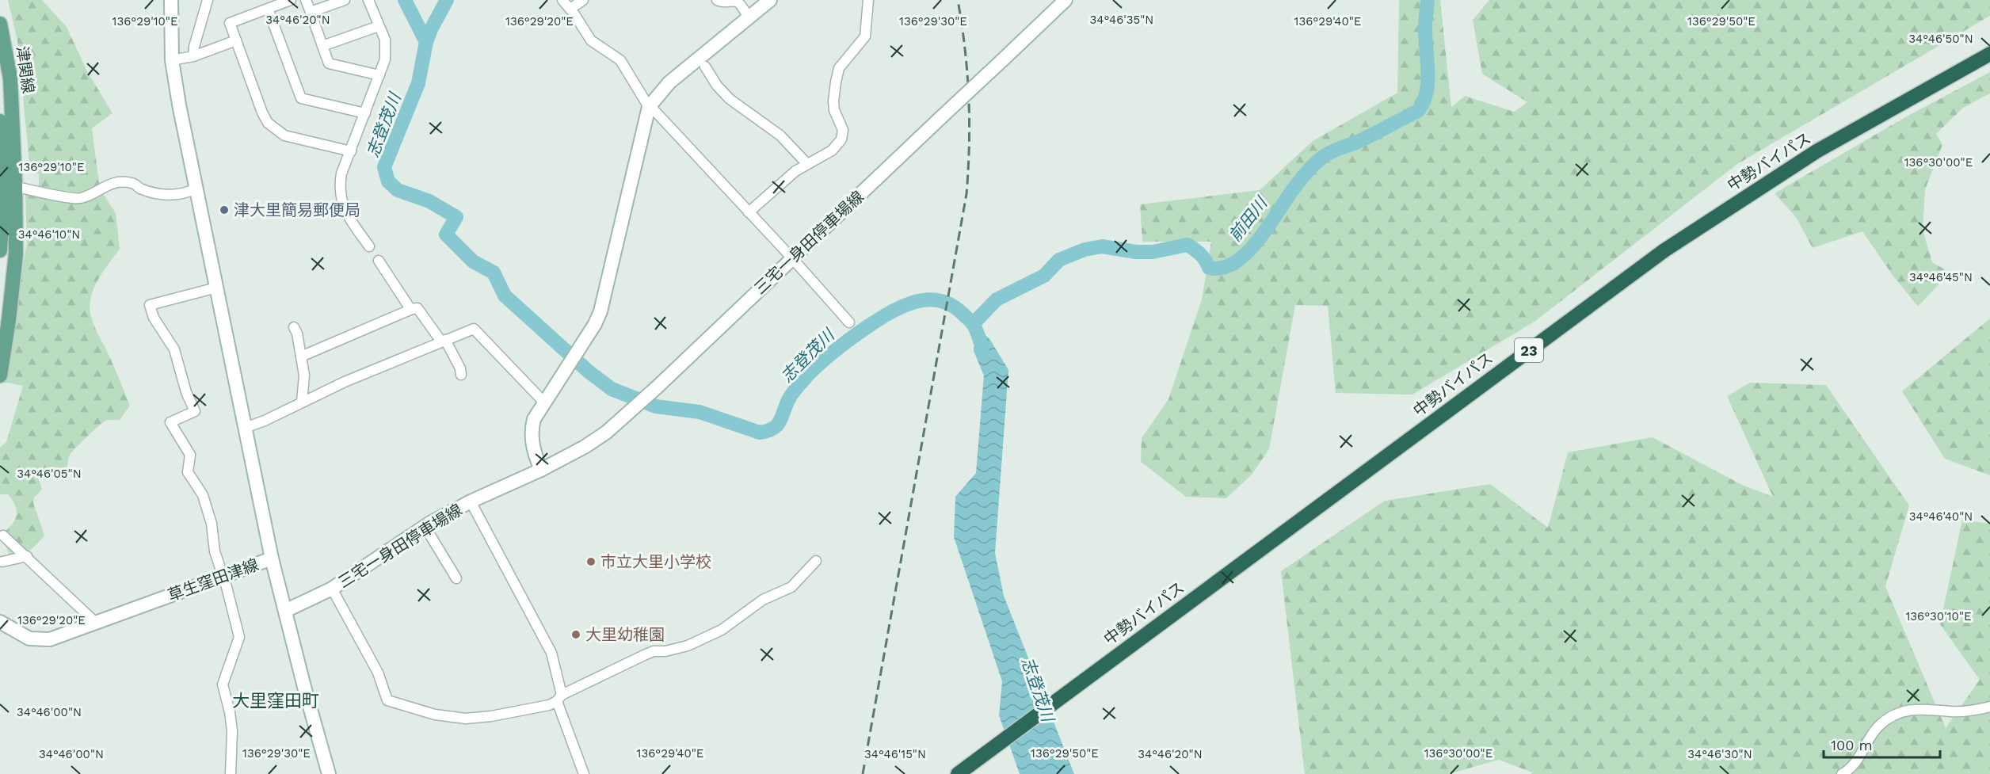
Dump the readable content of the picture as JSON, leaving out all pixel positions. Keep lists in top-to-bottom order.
{
  "streets": {
    "highway": ["中勢バイパス", "23"],
    "main road": ["津関線", "三宅一身田停車場線", "草生窪田津線"]
  },
  "crossings": [
    ["三宅一身田停車場線", "草生窪田津線"]
  ],
  "districts": ["大里窪田町"],
  "water": ["志登茂川", "前田川"],
  "places": ["津大里簡易郵便局", "市立大里小学校", "大里幼稚園"],
  "scale_bar": "100 m",
  "coordinates": [
    "34°46'20\"N",
    "34°46'35\"N",
    "136°29'10\"E",
    "136°29'20\"E",
    "136°29'30\"E",
    "136°29'40\"E",
    "136°29'50\"E",
    "34°46'50\"N",
    "136°30'00\"E",
    "34°46'10\"N",
    "34°46'45\"N",
    "34°46'05\"N",
    "34°46'40\"N",
    "136°30'10\"E",
    "34°46'00\"N",
    "34°46'15\"N",
    "34°46'30\"N"
  ]
}
